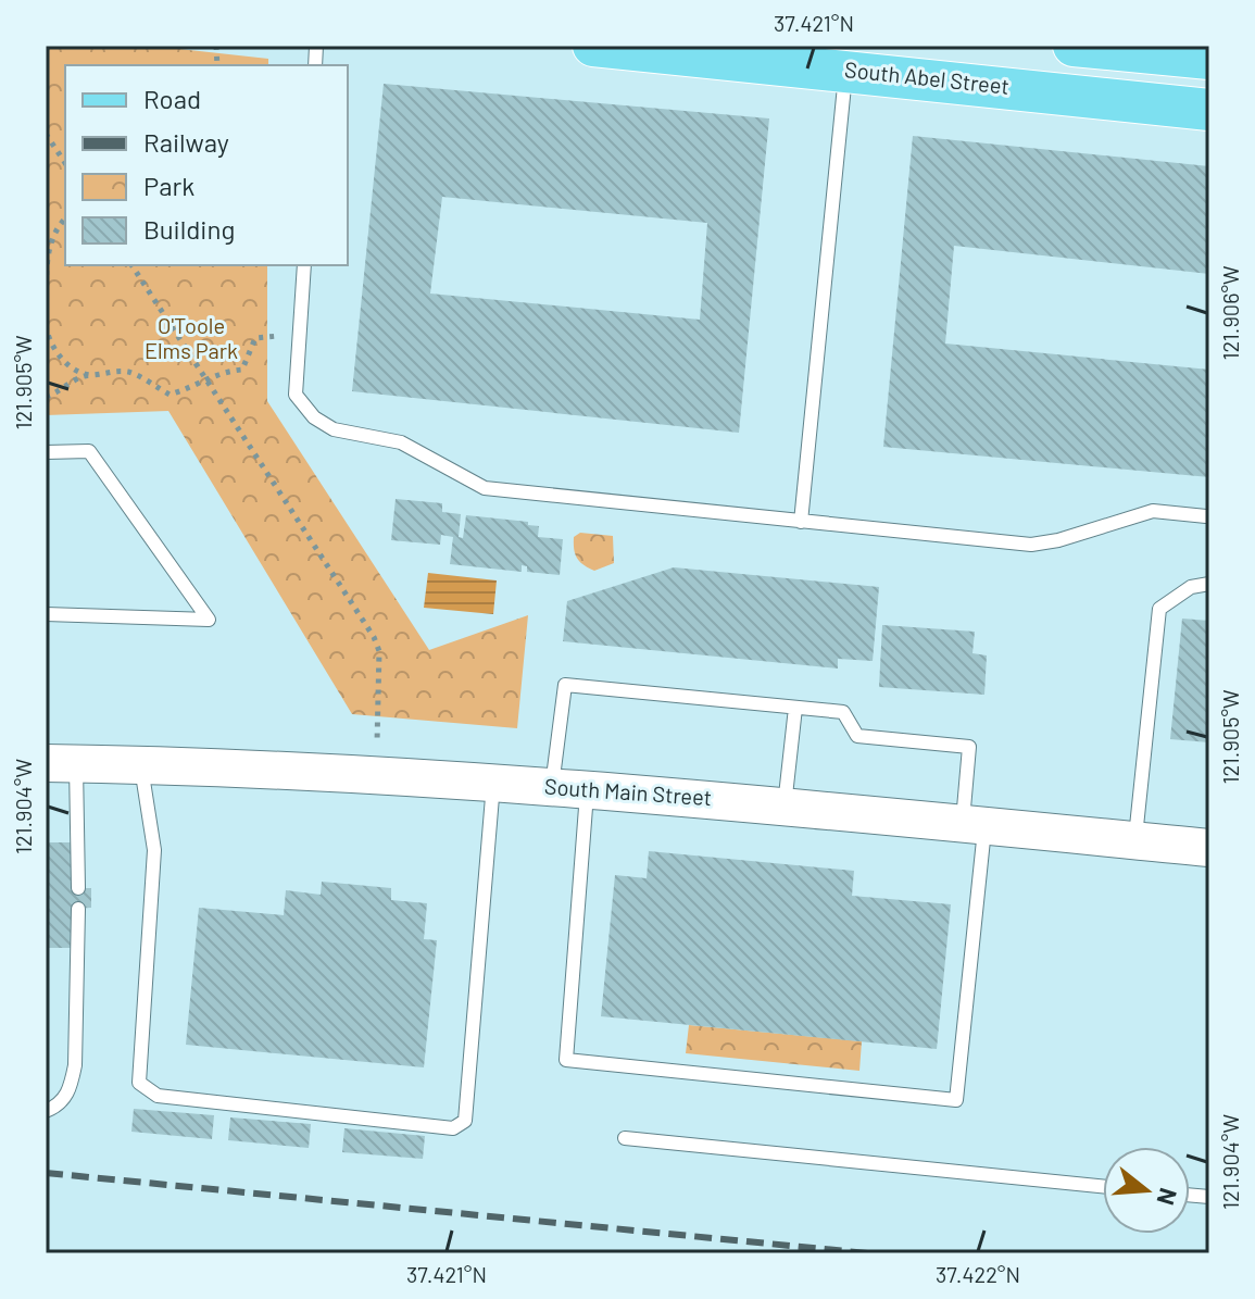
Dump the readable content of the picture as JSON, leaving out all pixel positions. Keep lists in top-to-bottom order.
{
  "streets": {
    "main road": ["South Abel Street", "South Main Street"]
  },
  "parks": ["O'Toole Elms Park"],
  "legend": [
    "Road",
    "Railway",
    "Park",
    "Building"
  ],
  "north": "right",
  "coordinates": [
    "37.421°N",
    "121.906°W",
    "121.905°W",
    "121.904°W",
    "37.422°N"
  ]
}
